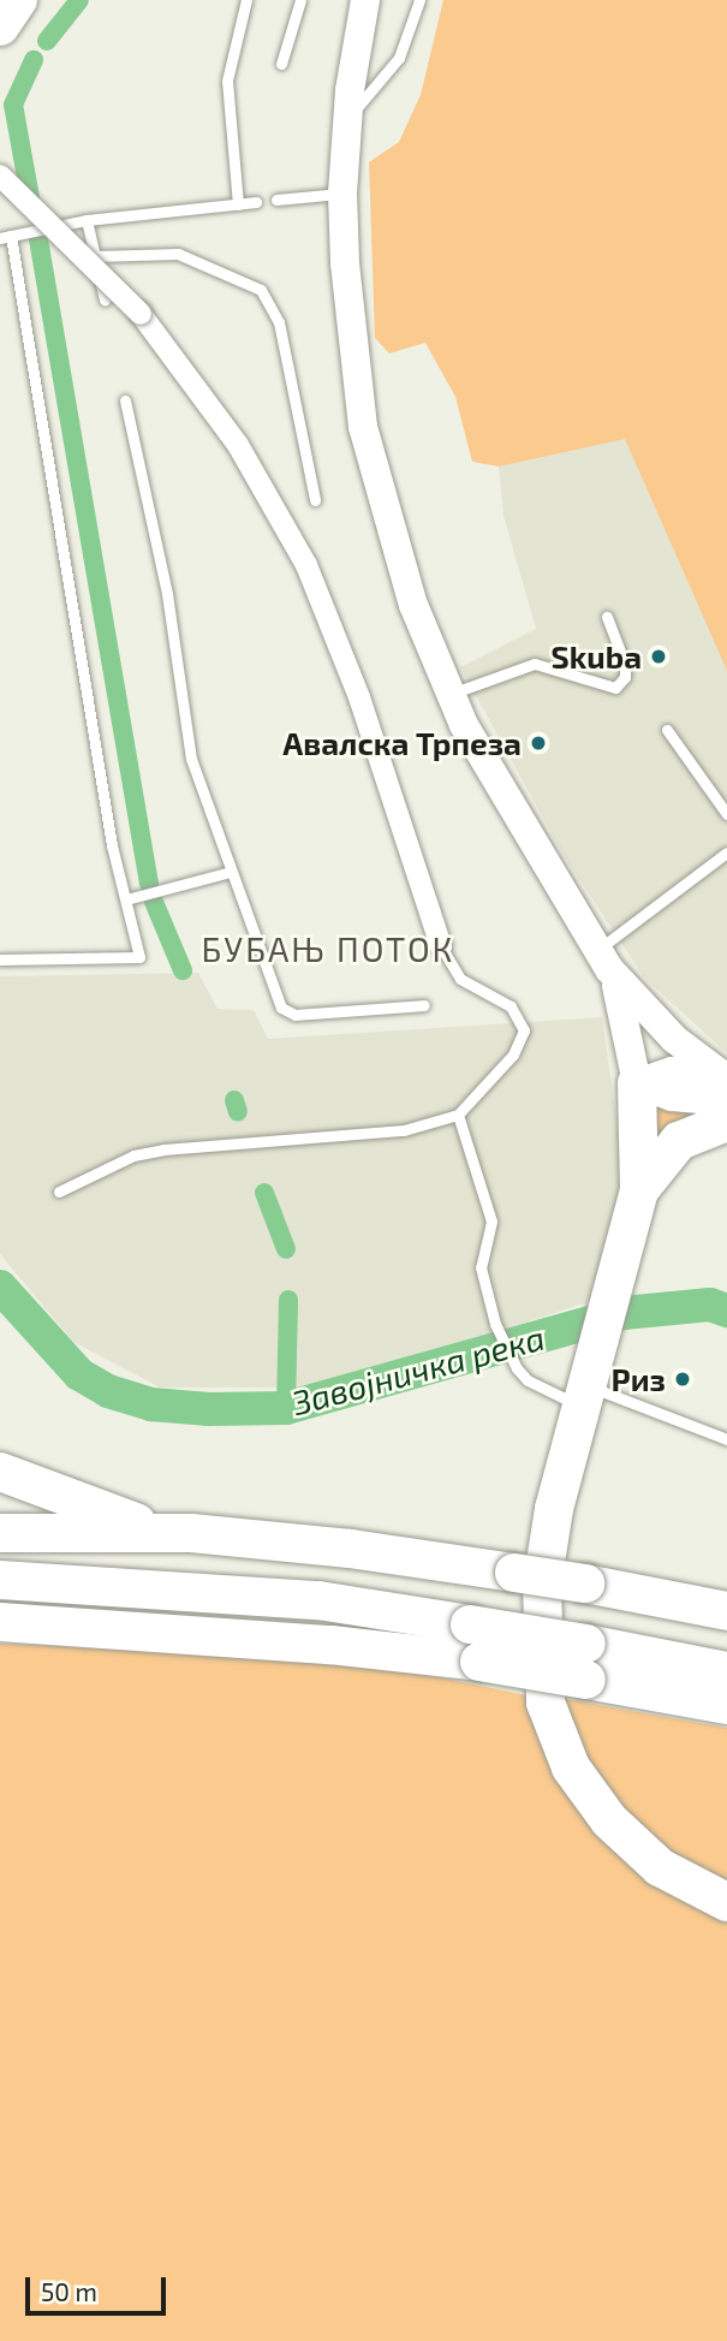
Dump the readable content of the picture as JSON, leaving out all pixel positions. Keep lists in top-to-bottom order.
{
  "districts": ["БУБАЊ ПОТОК"],
  "water": ["Завојничка река"],
  "places": ["Skuba", "Авалска Трпеза", "Риз"],
  "scale_bar": "50 m"
}
